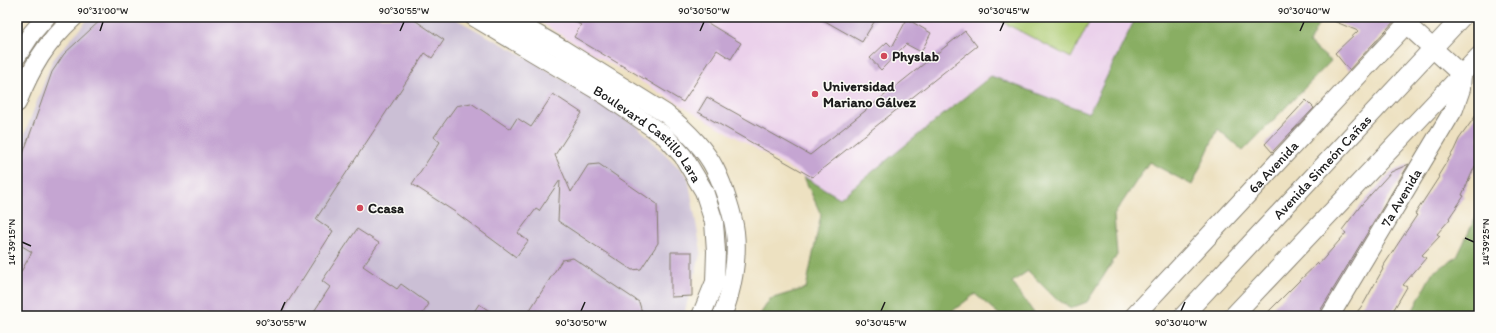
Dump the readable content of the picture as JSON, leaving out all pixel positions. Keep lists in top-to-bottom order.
{
  "streets": {
    "street": [
      "Boulevard Castillo Lara",
      "6a Avenida",
      "Avenida Simeón Cañas",
      "7a Avenida"
    ]
  },
  "places": ["Physlab", "Universidad Mariano Gálvez", "Ccasa"],
  "coordinates": [
    "90°31'00\"W",
    "90°30'55\"W",
    "90°30'50\"W",
    "90°30'45\"W",
    "90°30'40\"W",
    "14°39'25\"N",
    "14°39'15\"N"
  ]
}
